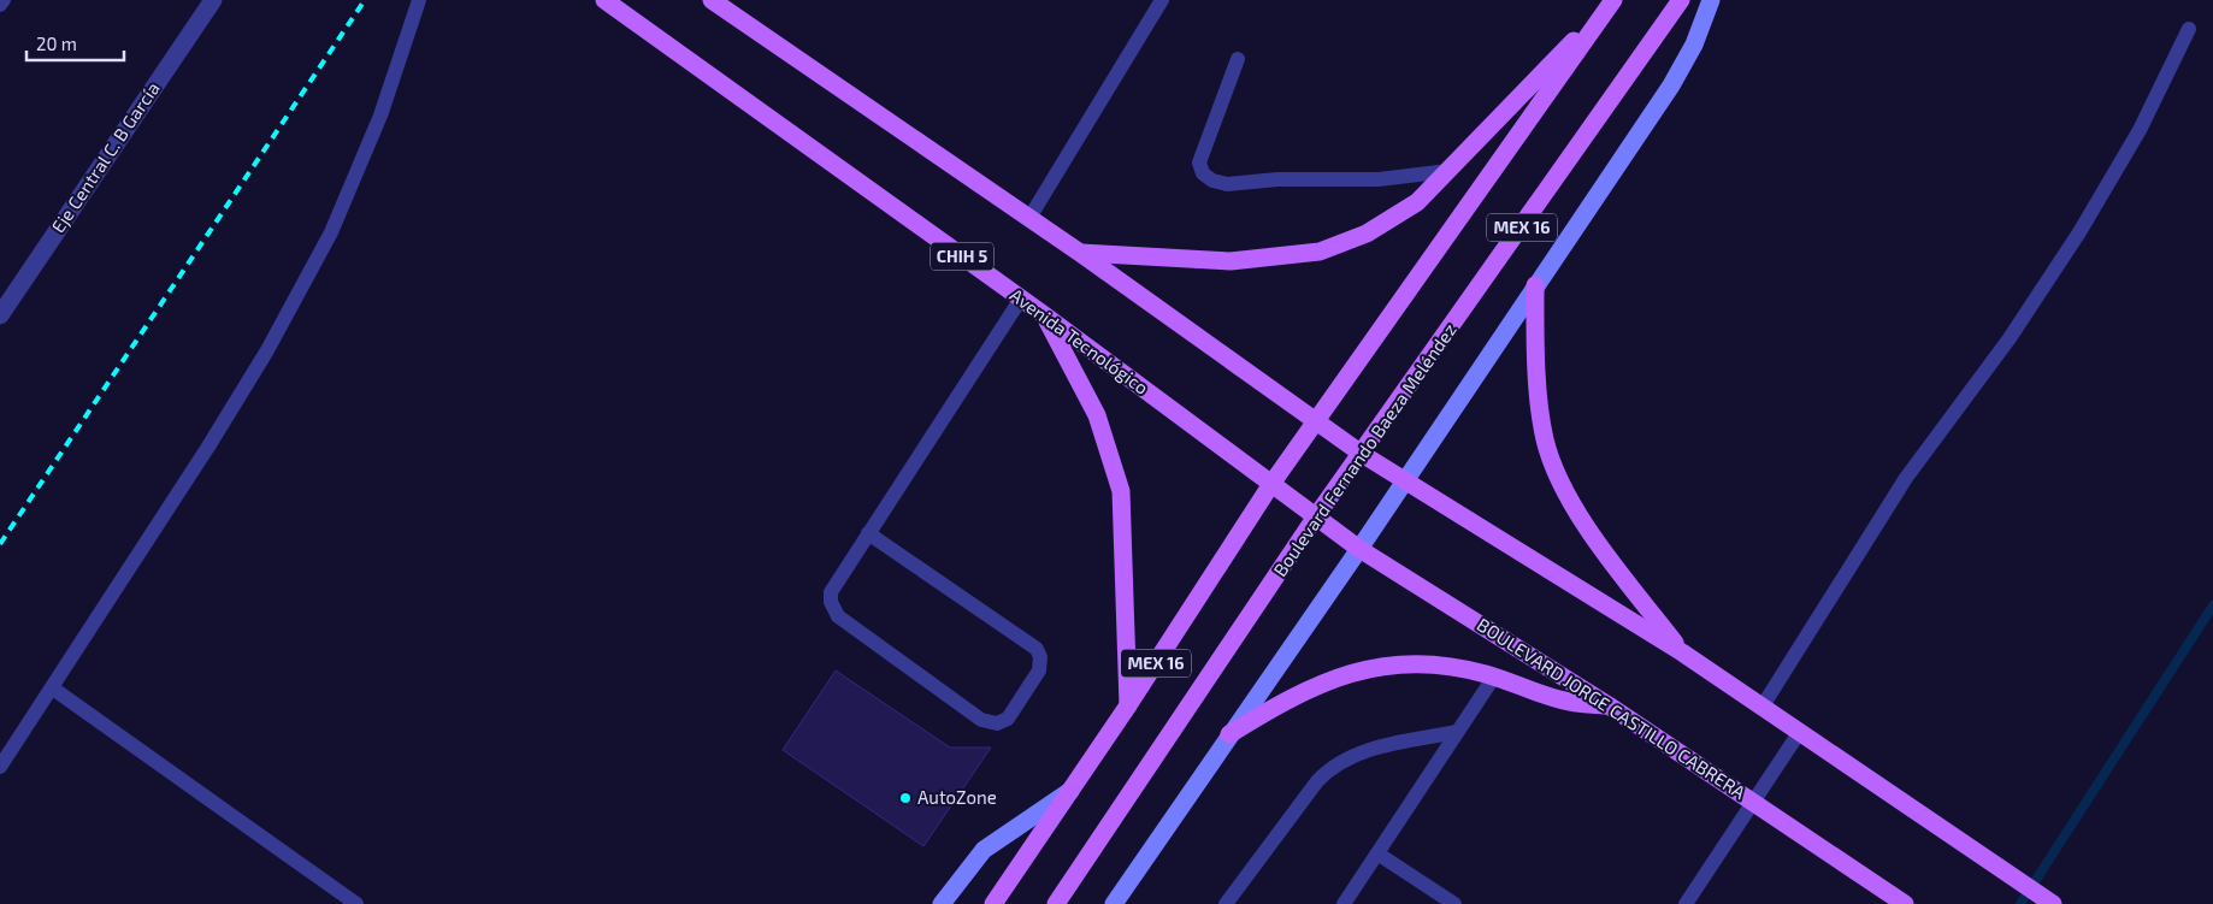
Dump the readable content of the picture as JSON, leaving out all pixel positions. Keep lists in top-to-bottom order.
{
  "streets": {
    "main road": [
      "MEX 16",
      "CHIH 5",
      "Avenida Tecnológico",
      "Boulevard Fernando Baeza Meléndez",
      "BOULEVARD JORGE CASTILLO CABRERA"
    ],
    "street": ["Eje Central C. B García"]
  },
  "crossings": [
    ["MEX 16", "Avenida Tecnológico"],
    ["Avenida Tecnológico", "Boulevard Fernando Baeza Meléndez"],
    ["Avenida Tecnológico", "BOULEVARD JORGE CASTILLO CABRERA"],
    ["Boulevard Fernando Baeza Meléndez", "BOULEVARD JORGE CASTILLO CABRERA"]
  ],
  "places": ["AutoZone"],
  "scale_bar": "20 m"
}
